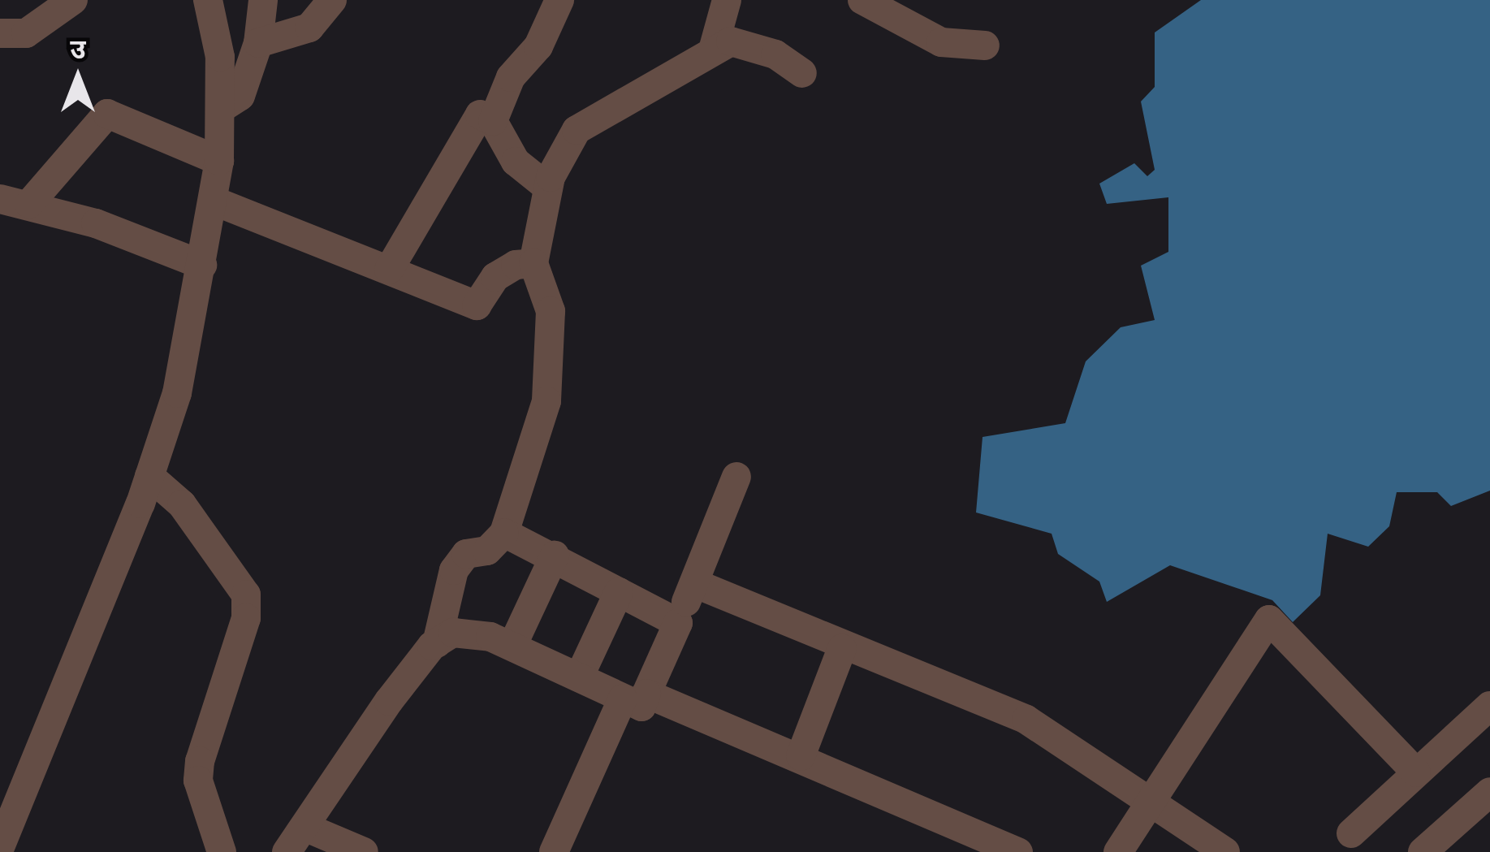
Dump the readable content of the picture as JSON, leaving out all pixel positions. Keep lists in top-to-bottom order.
{
  "north": "top"
}
